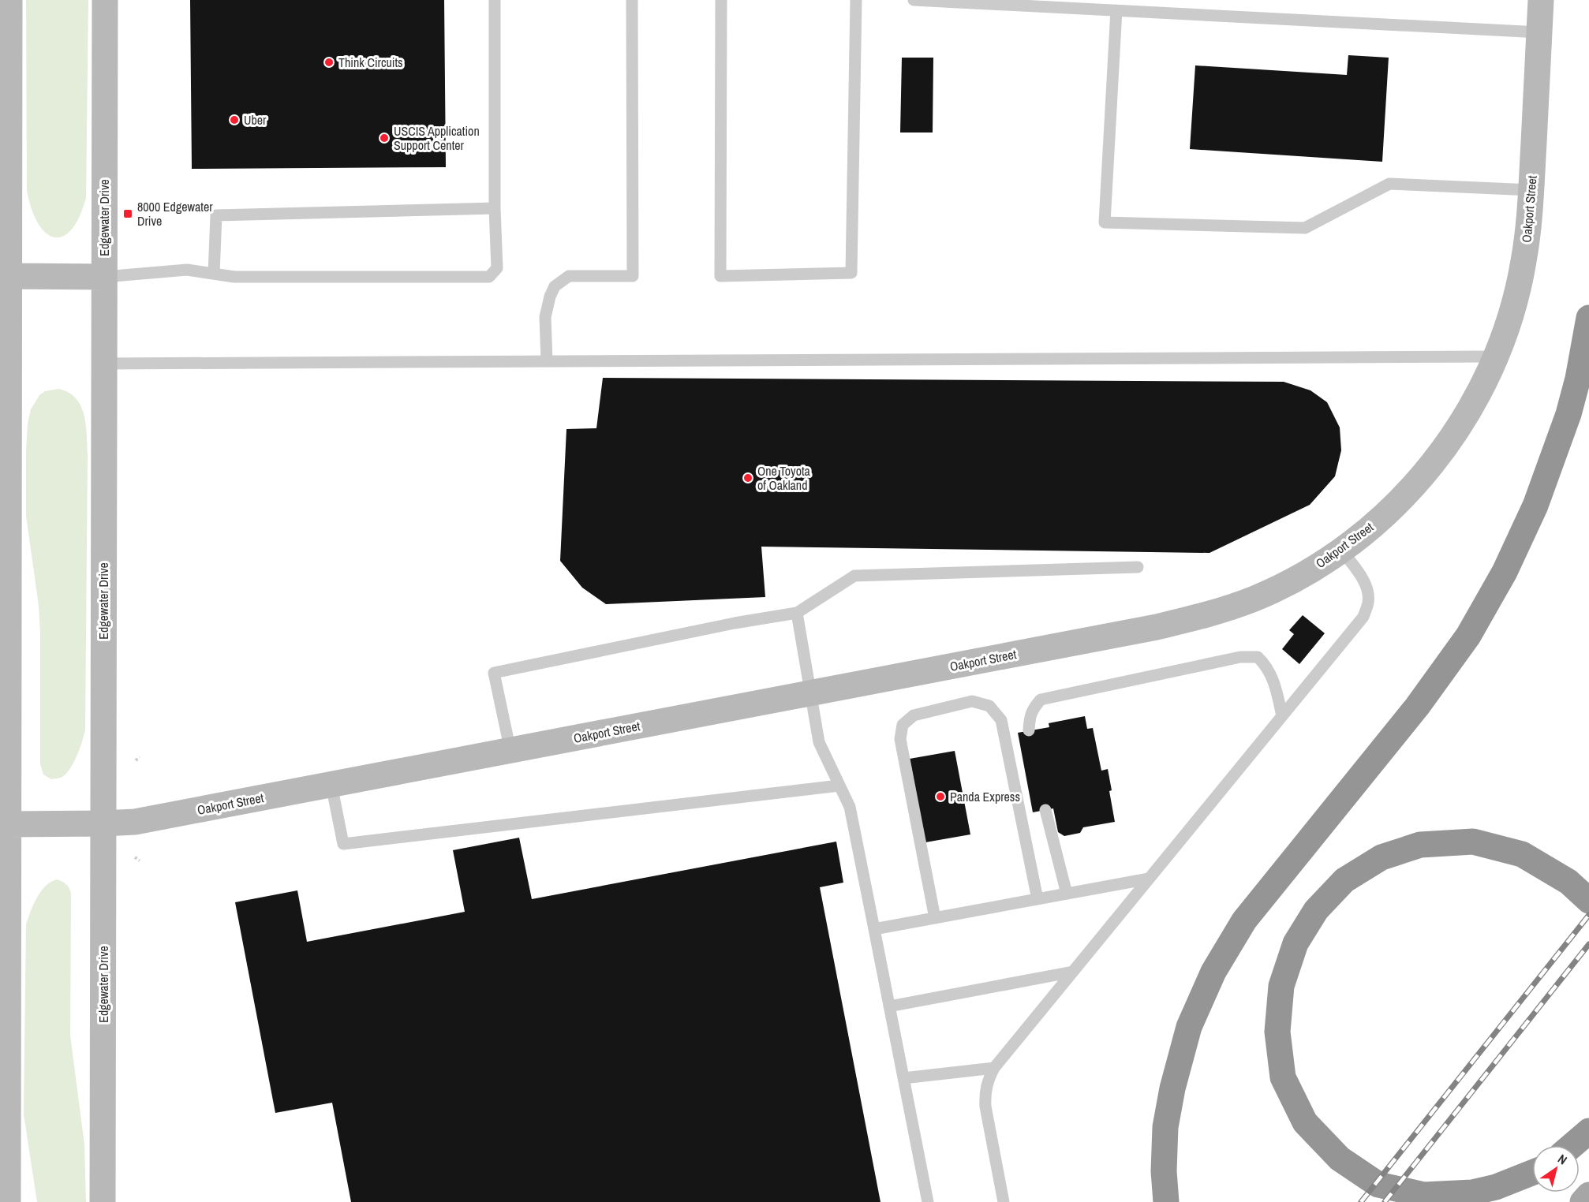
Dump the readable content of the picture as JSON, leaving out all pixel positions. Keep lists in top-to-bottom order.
{
  "streets": {
    "main road": ["Oakport Street", "Edgewater Drive"]
  },
  "crossings": [
    ["Oakport Street", "Edgewater Drive"]
  ],
  "places": {
    "other": [
      "Think Circuits",
      "Uber",
      "USCIS Application Support Center",
      "One Toyota of Oakland",
      "Panda Express"
    ],
    "transit": ["8000 Edgewater Drive"]
  },
  "north": "top right"
}
